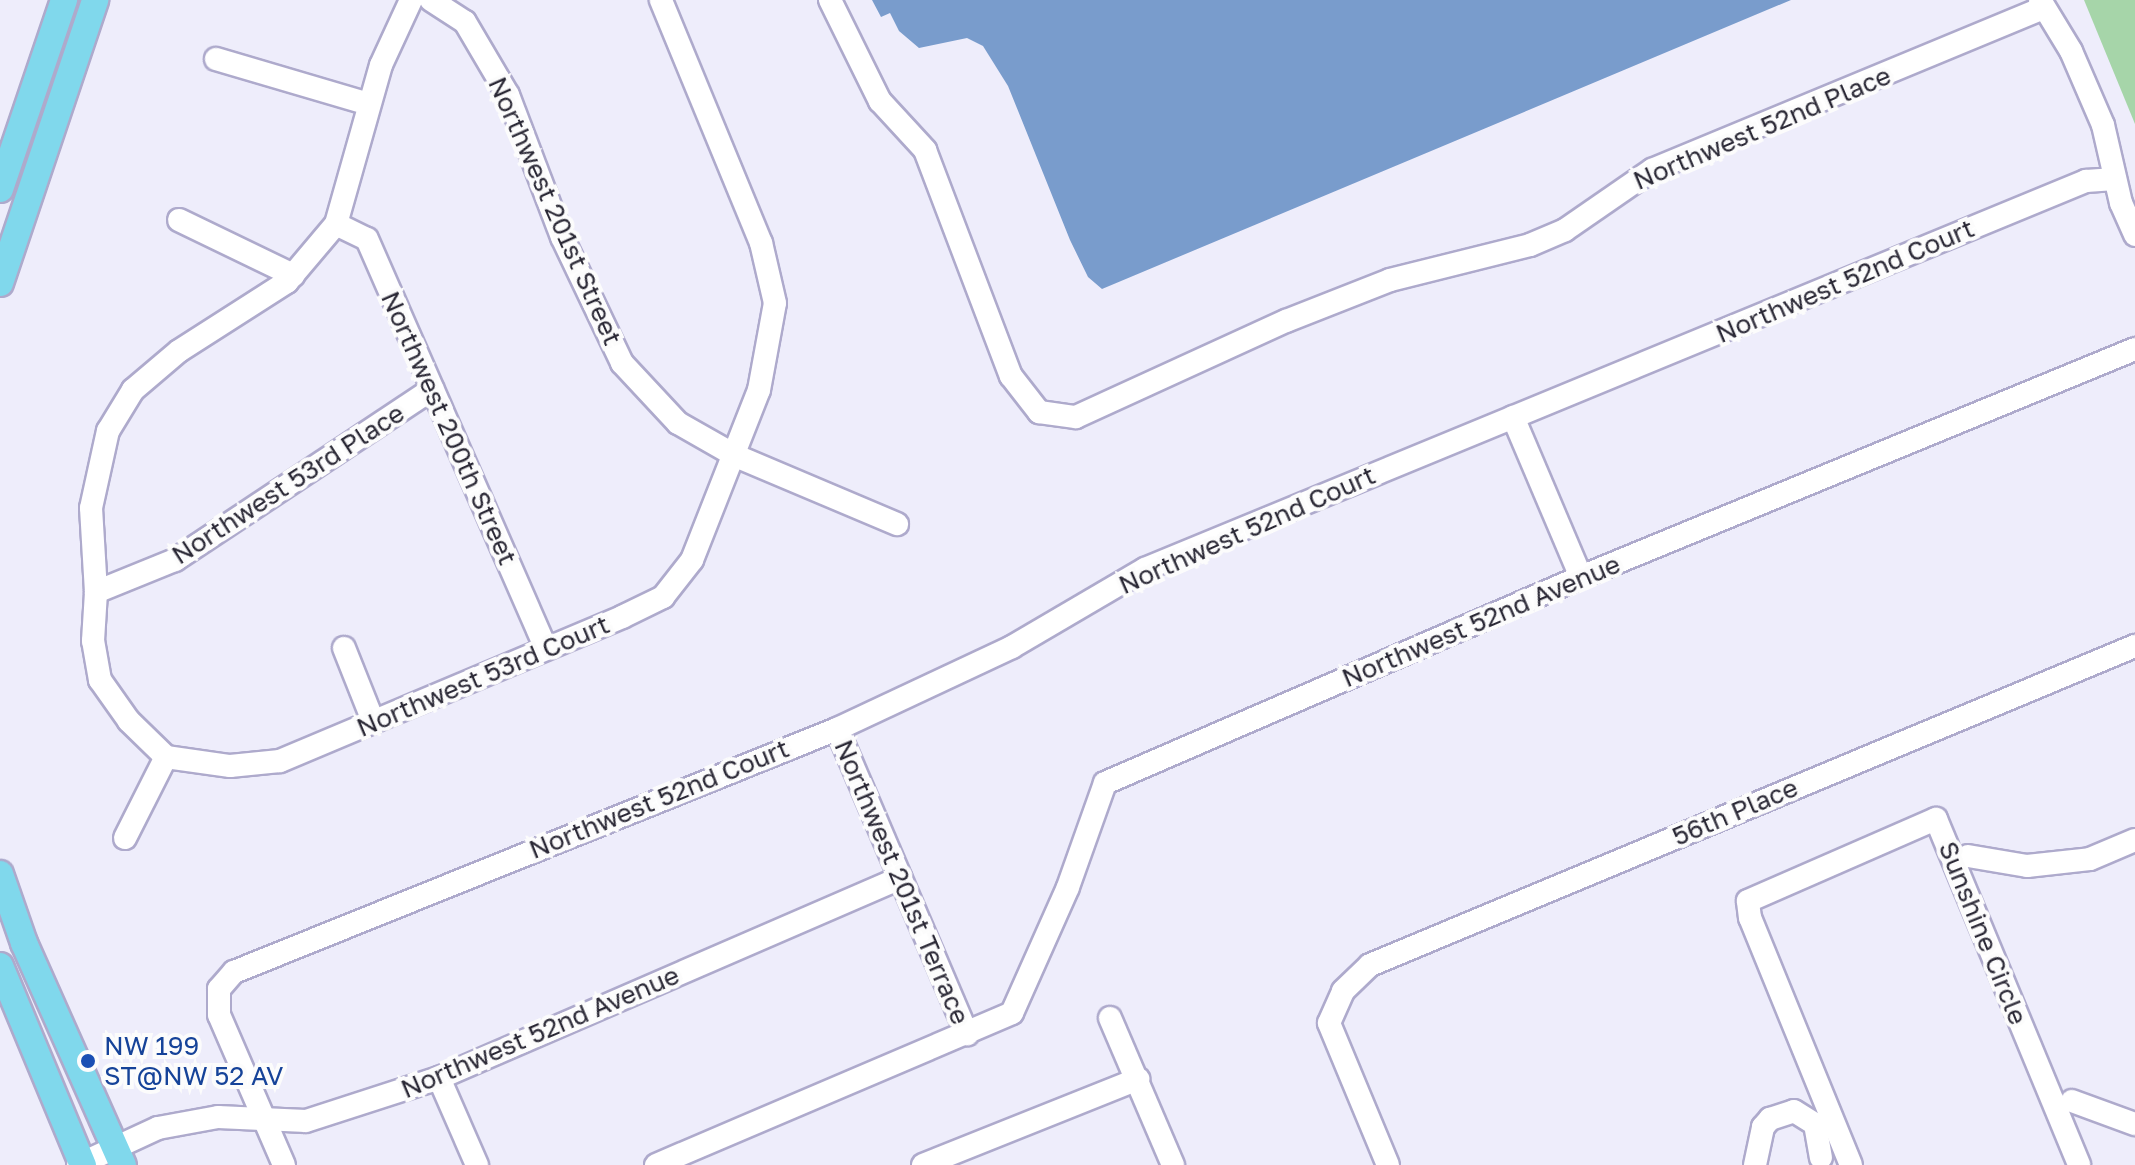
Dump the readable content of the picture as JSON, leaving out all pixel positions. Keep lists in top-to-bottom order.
{
  "streets": {
    "street": [
      "Northwest 52nd Place",
      "Northwest 201st Street",
      "Northwest 52nd Court",
      "Northwest 200th Street",
      "Northwest 53rd Place",
      "Northwest 52nd Avenue",
      "Northwest 53rd Court",
      "56th Place",
      "Northwest 201st Terrace",
      "Sunshine Circle"
    ]
  },
  "crossings": [
    ["Northwest 201st Street", "Northwest 53rd Court"],
    ["Northwest 52nd Court", "Northwest 52nd Avenue"],
    ["Northwest 52nd Court", "Northwest 201st Terrace"],
    ["Northwest 200th Street", "Northwest 53rd Place"],
    ["Northwest 200th Street", "Northwest 53rd Court"],
    ["Northwest 52nd Avenue", "Northwest 201st Terrace"]
  ],
  "places": ["NW 199 ST@NW 52 AV"]
}
